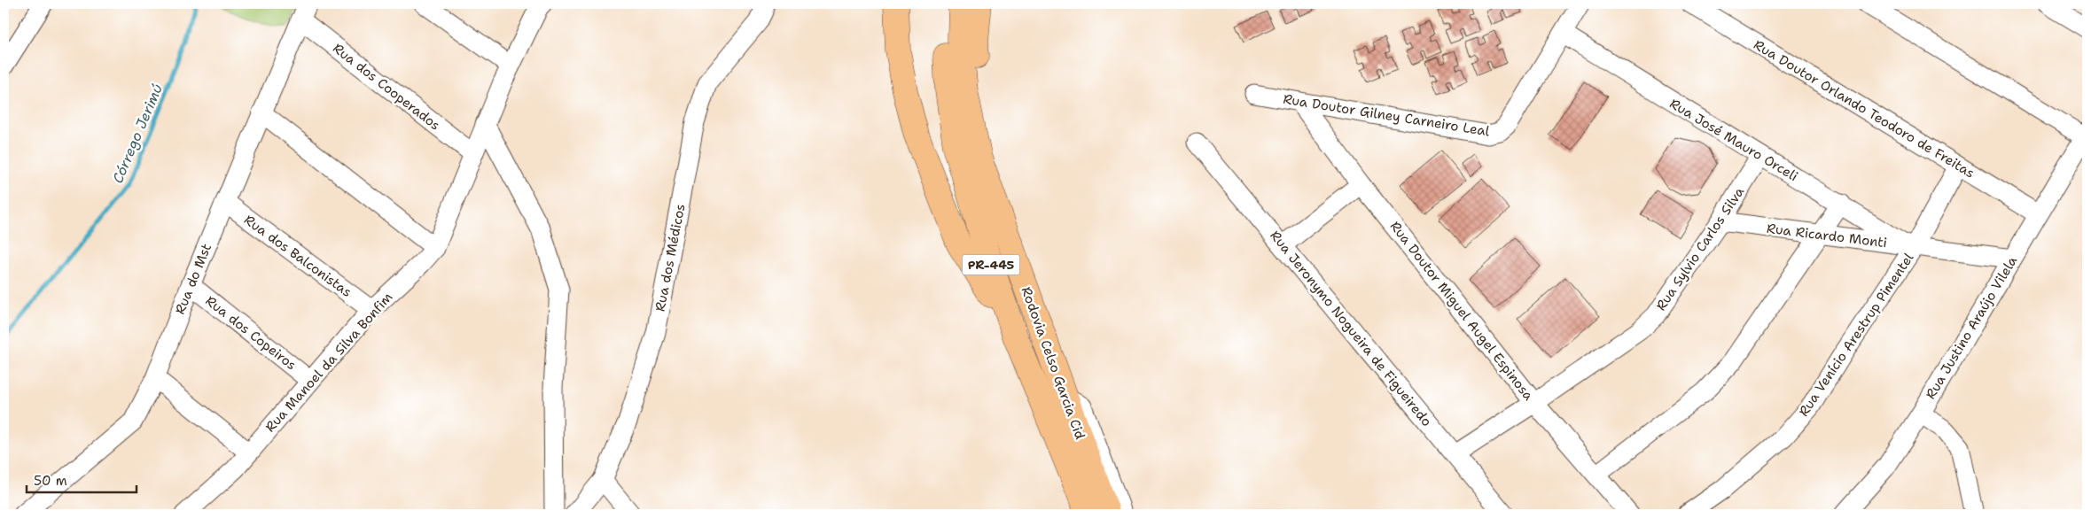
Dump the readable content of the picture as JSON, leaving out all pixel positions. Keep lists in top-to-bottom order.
{
  "streets": {
    "highway": ["PR-445", "Rodovia Celso Garcia Cid"],
    "street": [
      "Rua dos Cooperados",
      "Rua Doutor Orlando Teodoro de Freitas",
      "Rua Doutor Gilney Carneiro Leal",
      "Rua José Mauro Orceli",
      "Rua Ricardo Monti",
      "Rua Sylvio Carlos Silva",
      "Rua dos Balconistas",
      "Rua dos Médicos",
      "Rua do Mst",
      "Rua Doutor Miguel Augel Espinosa",
      "Rua Justino Araújo Vilela",
      "Rua Jeronymo Nogueira de Figueiredo",
      "Rua dos Copeiros",
      "Rua Venício Arestrup Pimentel",
      "Rua Manoel da Silva Bonfim"
    ]
  },
  "crossings": [
    ["Rua dos Cooperados", "Rua do Mst"],
    ["Rua dos Cooperados", "Rua Manoel da Silva Bonfim"],
    ["Rua Doutor Orlando Teodoro de Freitas", "Rua Justino Araújo Vilela"],
    ["Rua Doutor Orlando Teodoro de Freitas", "Rua Venício Arestrup Pimentel"],
    ["Rua Doutor Gilney Carneiro Leal", "Rua José Mauro Orceli"],
    ["Rua Doutor Gilney Carneiro Leal", "Rua Doutor Miguel Augel Espinosa"],
    ["Rua José Mauro Orceli", "Rua Ricardo Monti"],
    ["Rua José Mauro Orceli", "Rua Sylvio Carlos Silva"],
    ["Rua José Mauro Orceli", "Rua Venício Arestrup Pimentel"],
    ["Rua Ricardo Monti", "Rua Sylvio Carlos Silva"],
    ["Rua Ricardo Monti", "Rua Justino Araújo Vilela"],
    ["Rua Ricardo Monti", "Rua Venício Arestrup Pimentel"],
    ["Rua Sylvio Carlos Silva", "Rua Doutor Miguel Augel Espinosa"],
    ["Rua Sylvio Carlos Silva", "Rua Jeronymo Nogueira de Figueiredo"],
    ["Rua dos Balconistas", "Rua do Mst"],
    ["Rua dos Balconistas", "Rua Manoel da Silva Bonfim"],
    ["Rua do Mst", "Rua dos Copeiros"],
    ["Rua dos Copeiros", "Rua Manoel da Silva Bonfim"]
  ],
  "water": ["Córrego Jerimú"],
  "scale_bar": "50 m"
}
